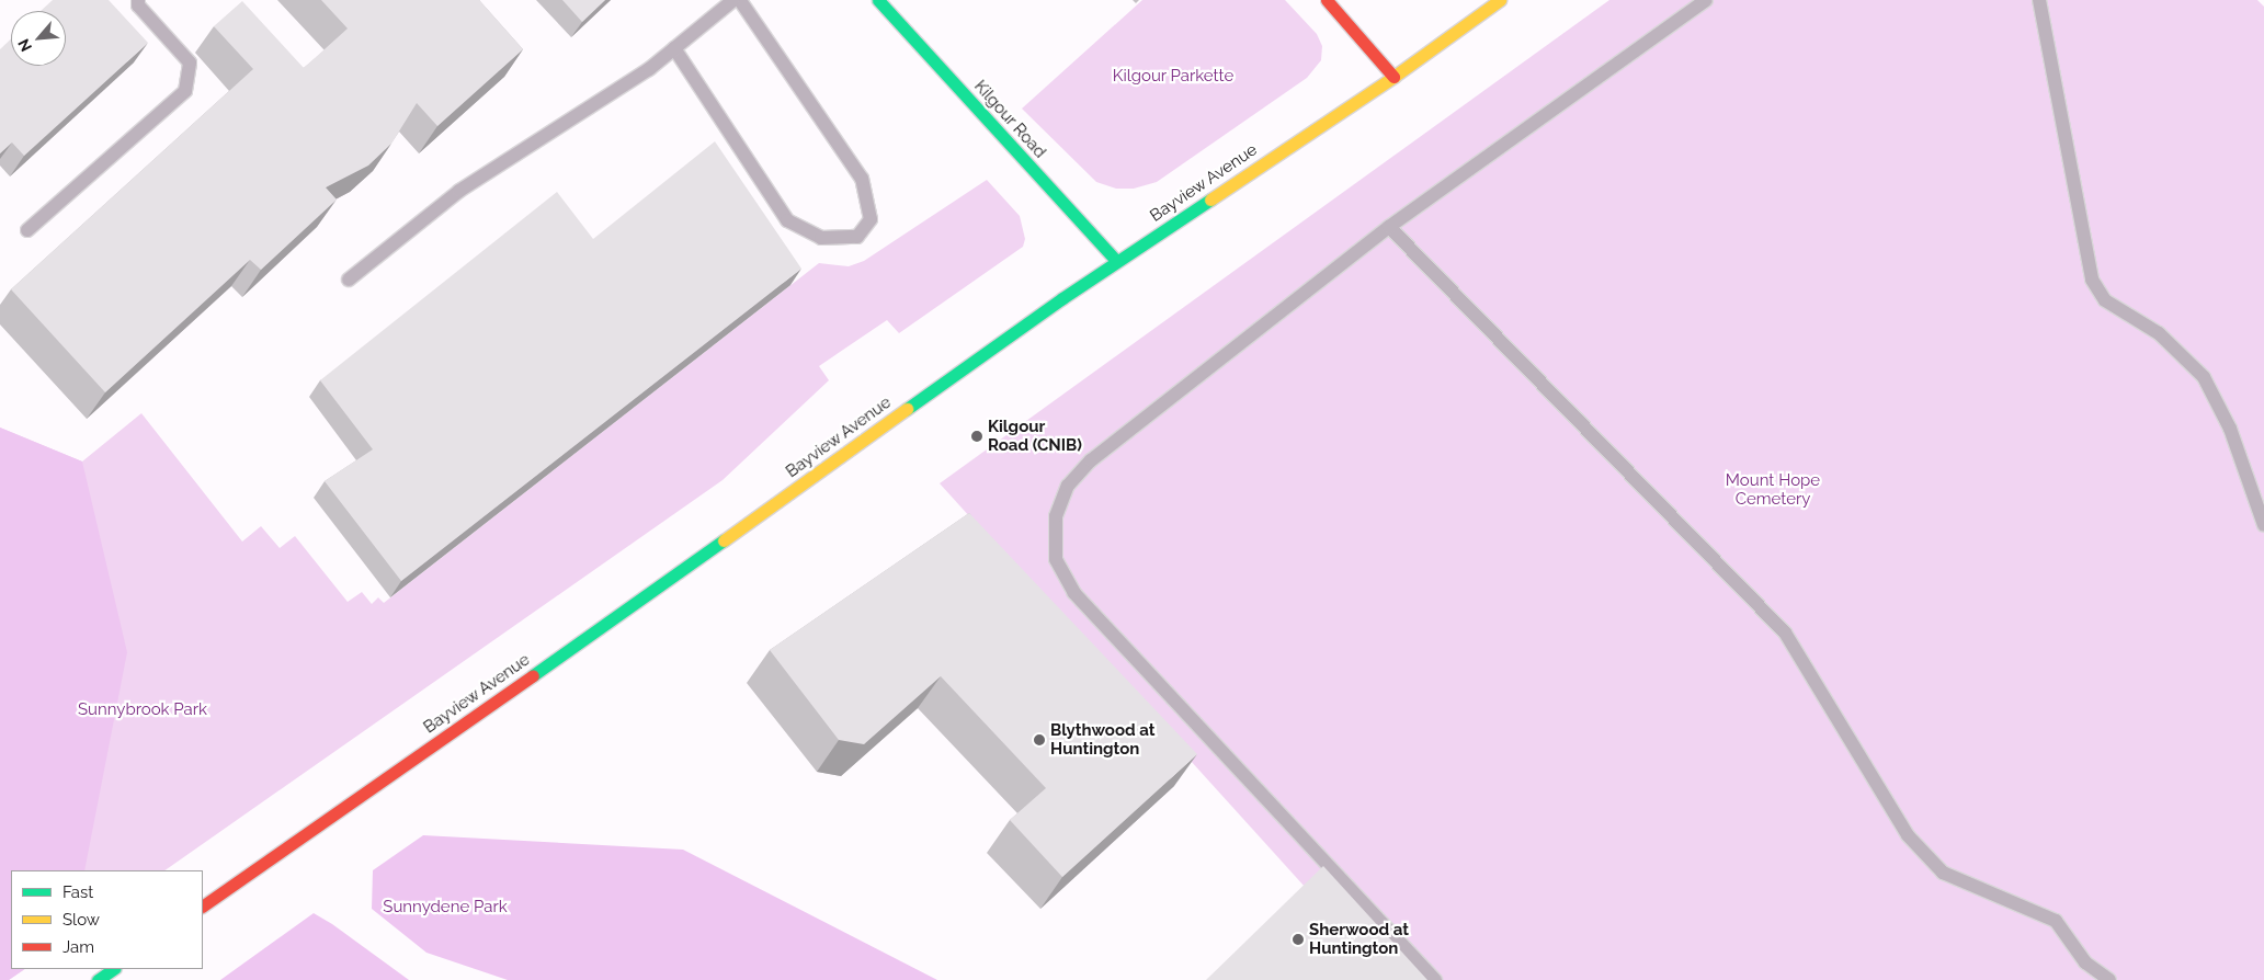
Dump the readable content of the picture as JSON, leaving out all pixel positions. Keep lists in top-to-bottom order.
{
  "streets": {
    "main road": ["Kilgour Road", "Bayview Avenue"]
  },
  "crossings": [
    ["Kilgour Road", "Bayview Avenue"]
  ],
  "parks": [
    "Kilgour Parkette",
    "Mount Hope Cemetery",
    "Sunnybrook Park",
    "Sunnydene Park"
  ],
  "places": ["Kilgour Road (CNIB)", "Blythwood at Huntington", "Sherwood at Huntington"],
  "legend": ["Fast", "Slow", "Jam"],
  "north": "bottom left"
}
